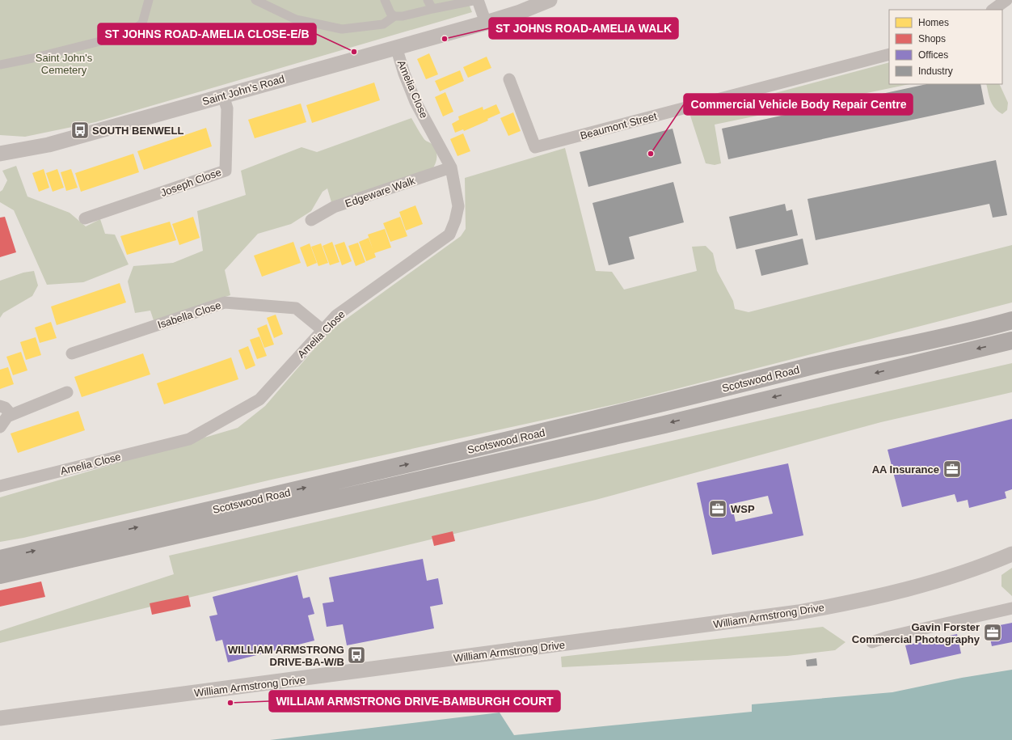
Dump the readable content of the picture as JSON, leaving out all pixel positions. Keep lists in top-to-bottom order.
{
  "streets": {
    "main road": ["Scotswood Road"],
    "street": [
      "Amelia Close",
      "Saint John's Road",
      "Beaumont Street",
      "Joseph Close",
      "Edgeware Walk",
      "Isabella Close",
      "William Armstrong Drive"
    ]
  },
  "crossings": [
    ["Amelia Close", "Saint John's Road"],
    ["Amelia Close", "Edgeware Walk"],
    ["Amelia Close", "Isabella Close"],
    ["Saint John's Road", "Joseph Close"]
  ],
  "parks": ["Saint John's Cemetery"],
  "places": {
    "other": [
      "ST JOHNS ROAD-AMELIA WALK",
      "ST JOHNS ROAD-AMELIA CLOSE-E/B",
      "Commercial Vehicle Body Repair Centre",
      "WILLIAM ARMSTRONG DRIVE-BAMBURGH COURT"
    ],
    "bus stop": ["SOUTH BENWELL", "WILLIAM ARMSTRONG DRIVE-BA-W/B"],
    "office": ["AA Insurance", "WSP", "Gavin Forster Commercial Photography"]
  },
  "legend": [
    "Homes",
    "Shops",
    "Offices",
    "Industry"
  ]
}
